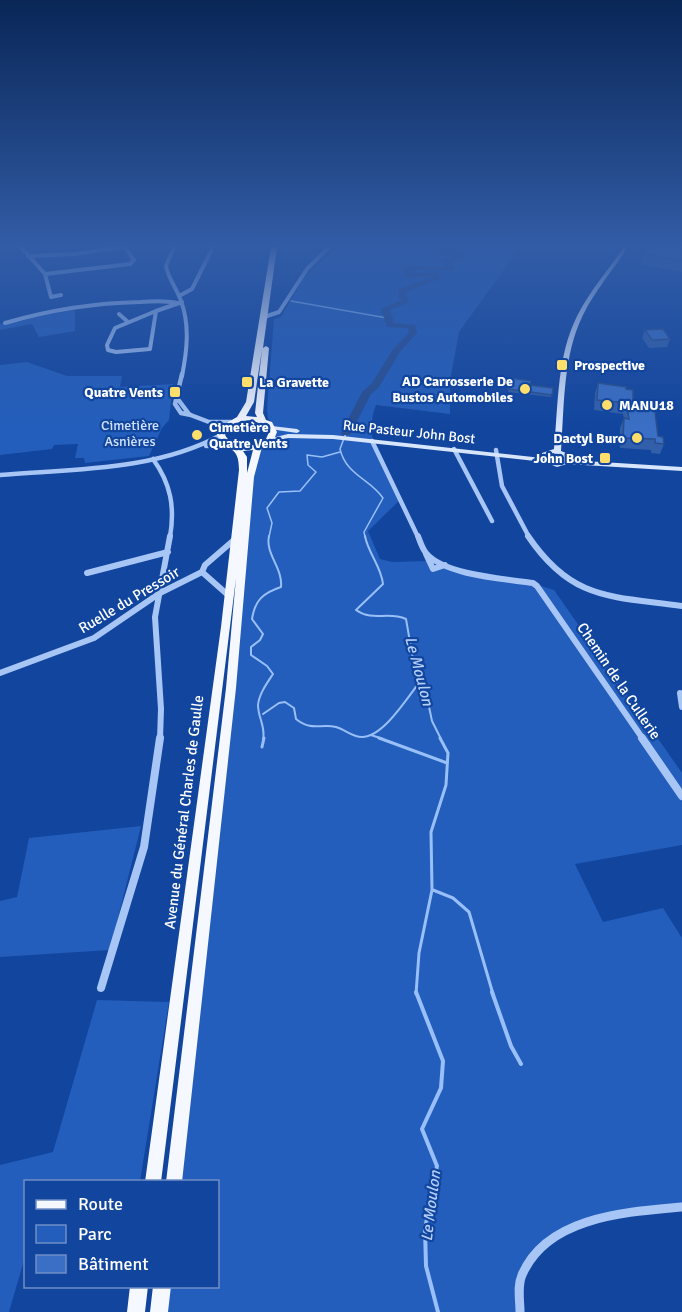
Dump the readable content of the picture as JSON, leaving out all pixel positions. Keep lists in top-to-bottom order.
{
  "streets": {
    "main road": ["Rue Pasteur John Bost", "Avenue du Général Charles de Gaulle"],
    "street": ["Ruelle du Pressoir", "Chemin de la Cullerie"]
  },
  "crossings": [
    ["Rue Pasteur John Bost", "Chemin de la Cullerie"]
  ],
  "water": ["Le Moulon"],
  "parks": ["Cimetière Asnières"],
  "places": {
    "transit": [
      "Prospective",
      "La Gravette",
      "Quatre Vents",
      "John Bost"
    ],
    "other": [
      "AD Carrosserie De Bustos Automobiles",
      "MANU18",
      "Cimetière Quatre Vents",
      "Dactyl Buro"
    ]
  },
  "legend": ["Route", "Parc", "Bâtiment"]
}
